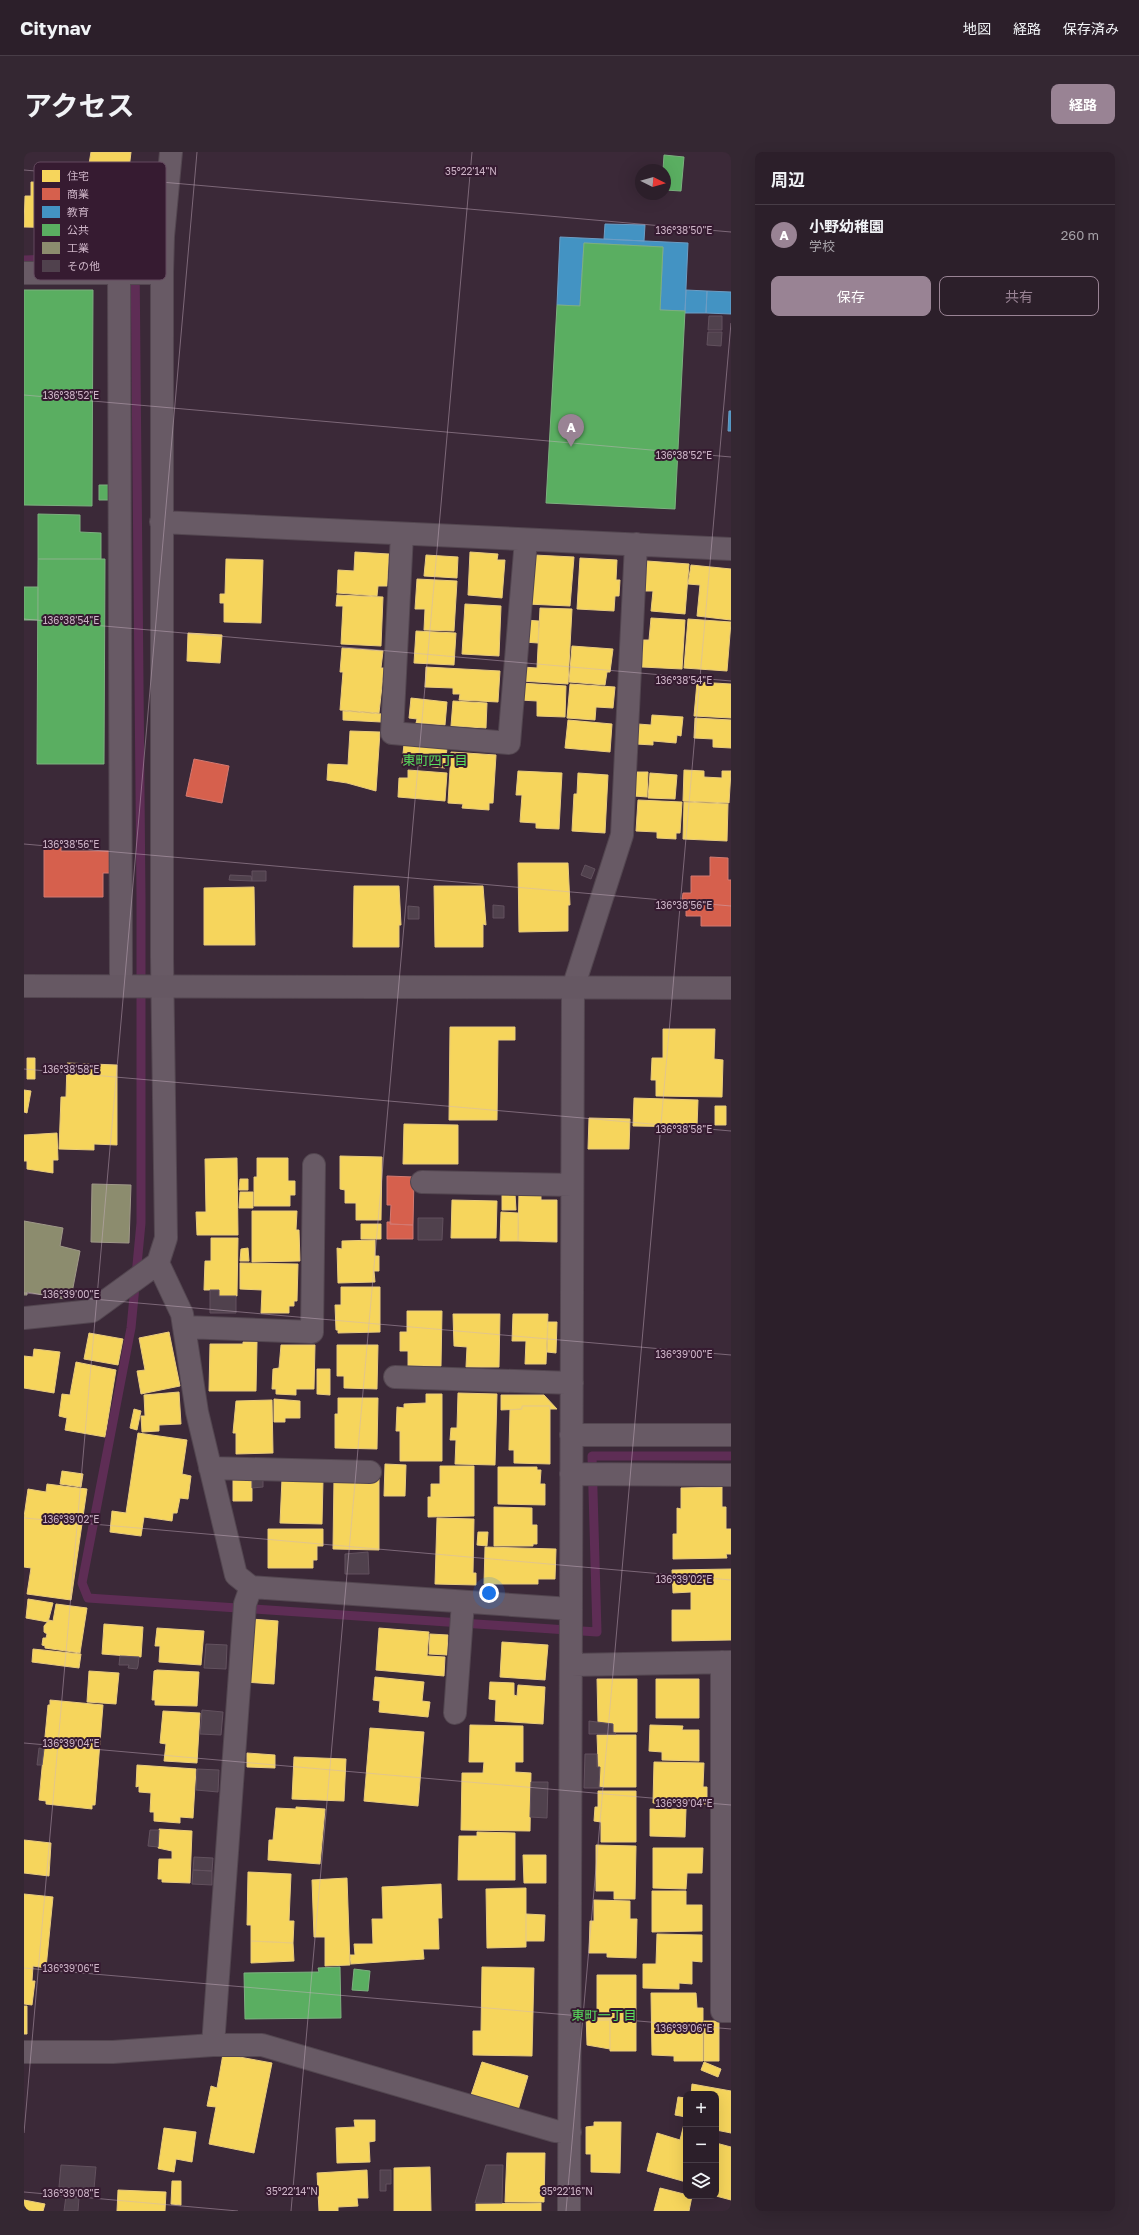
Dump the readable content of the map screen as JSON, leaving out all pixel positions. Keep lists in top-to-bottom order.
{
  "districts": ["東町四丁目", "東町一丁目"],
  "legend": [
    "住宅",
    "商業",
    "教育",
    "公共",
    "工業",
    "その他"
  ],
  "north": "right",
  "page": {
    "header": "Citynav",
    "nav": ["地図", "経路", "保存済み"],
    "title": "アクセス",
    "buttons": [
      "経路",
      ["保存", "共有"]
    ],
    "heading": "周辺",
    "list": [
      {
        "mark": "A",
        "name": "小野幼稚園",
        "note": "学校",
        "value": "260 m"
      }
    ],
    "pins": "A",
    "map_buttons": ["+", "−"]
  },
  "coordinates": [
    "35°22'14\"N",
    "136°38'50\"E",
    "136°38'52\"E",
    "136°38'54\"E",
    "136°38'56\"E",
    "136°38'58\"E",
    "136°39'00\"E",
    "136°39'02\"E",
    "136°39'04\"E",
    "136°39'06\"E",
    "35°22'16\"N",
    "136°39'08\"E"
  ]
}
